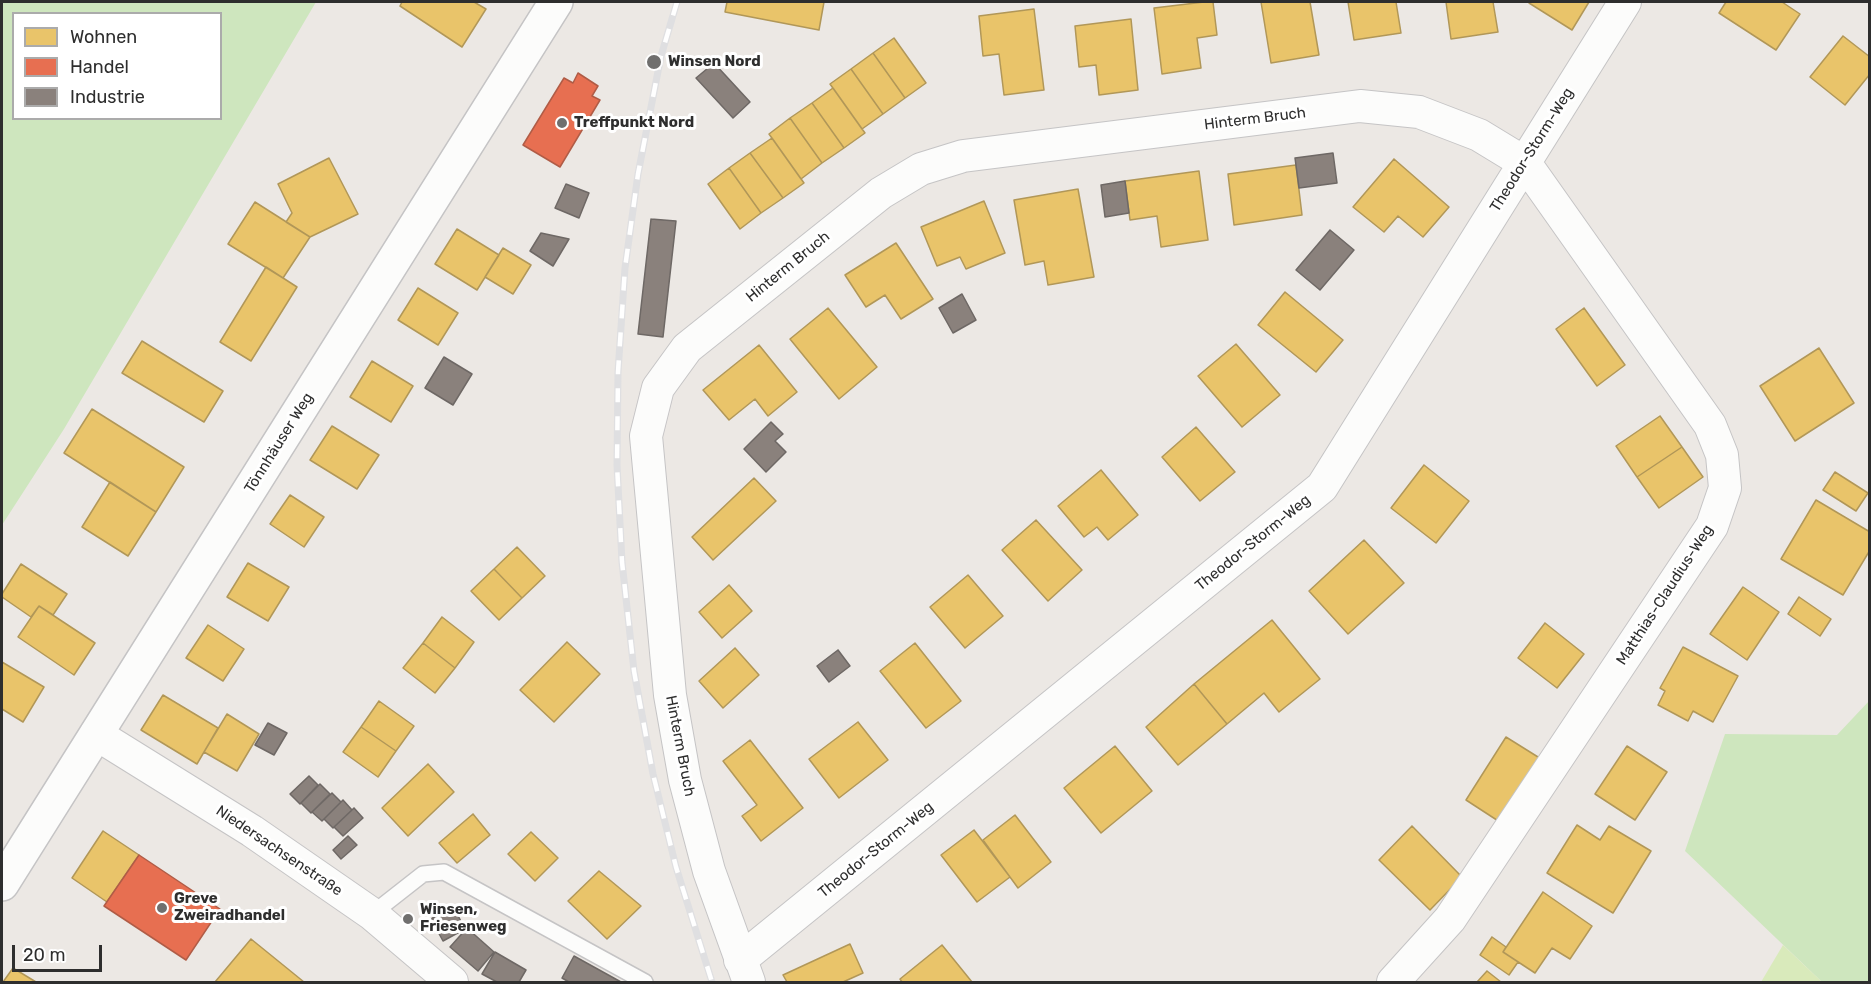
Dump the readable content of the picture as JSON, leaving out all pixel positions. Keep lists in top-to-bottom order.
{
  "streets": {
    "main road": ["Tönnhäuser Weg"],
    "street": [
      "Hinterm Bruch",
      "Theodor-Storm-Weg",
      "Matthias-Claudius-Weg",
      "Niedersachsenstraße"
    ]
  },
  "crossings": [
    ["Hinterm Bruch", "Theodor-Storm-Weg"],
    ["Hinterm Bruch", "Matthias-Claudius-Weg"],
    ["Theodor-Storm-Weg", "Matthias-Claudius-Weg"],
    ["Tönnhäuser Weg", "Niedersachsenstraße"]
  ],
  "places": [
    "Winsen Nord",
    "Treffpunkt Nord",
    "Greve Zweiradhandel",
    "Winsen, Friesenweg"
  ],
  "legend": ["Wohnen", "Handel", "Industrie"],
  "scale_bar": "20 m"
}
